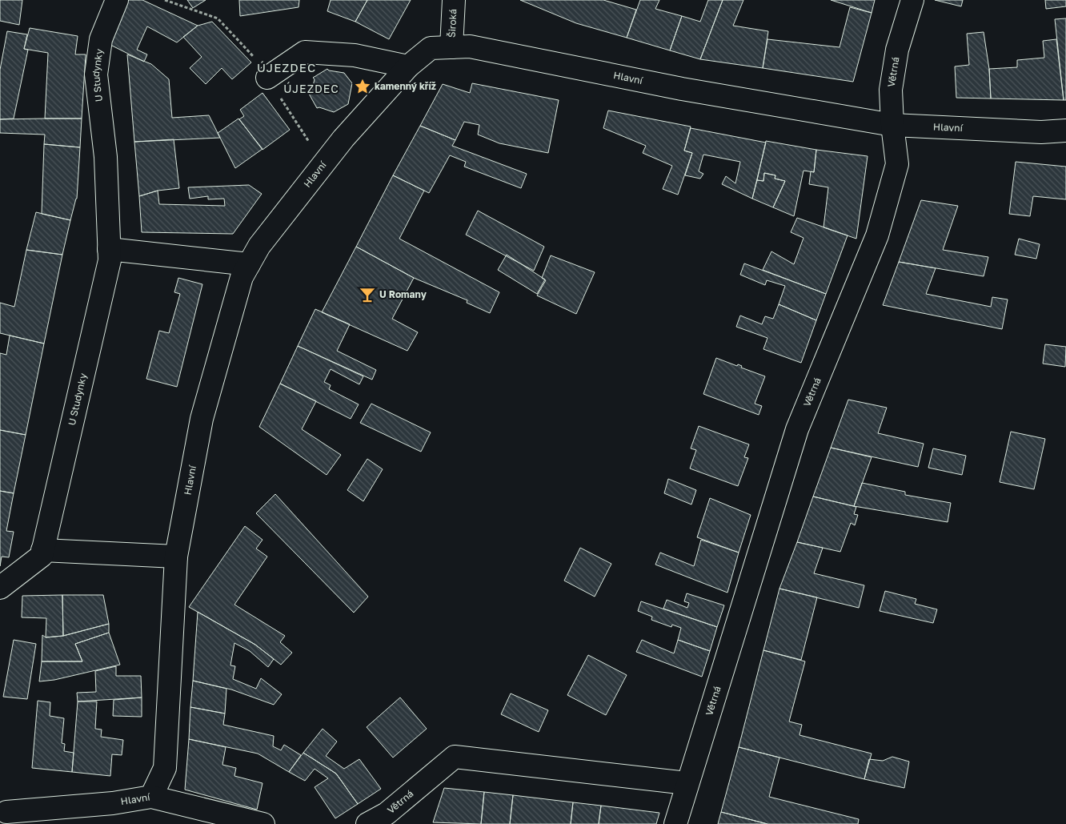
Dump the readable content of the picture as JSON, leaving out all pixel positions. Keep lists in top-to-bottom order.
{
  "streets": {
    "street": [
      "Široká",
      "Větrná",
      "U Studynky",
      "Hlavní"
    ]
  },
  "crossings": [
    ["Široká", "Hlavní"],
    ["Větrná", "Hlavní"]
  ],
  "districts": ["ÚJEZDEC", "ÚJEZDEC"],
  "places": {
    "place": ["kamenný kříž"],
    "bar": ["U Romany"]
  }
}
